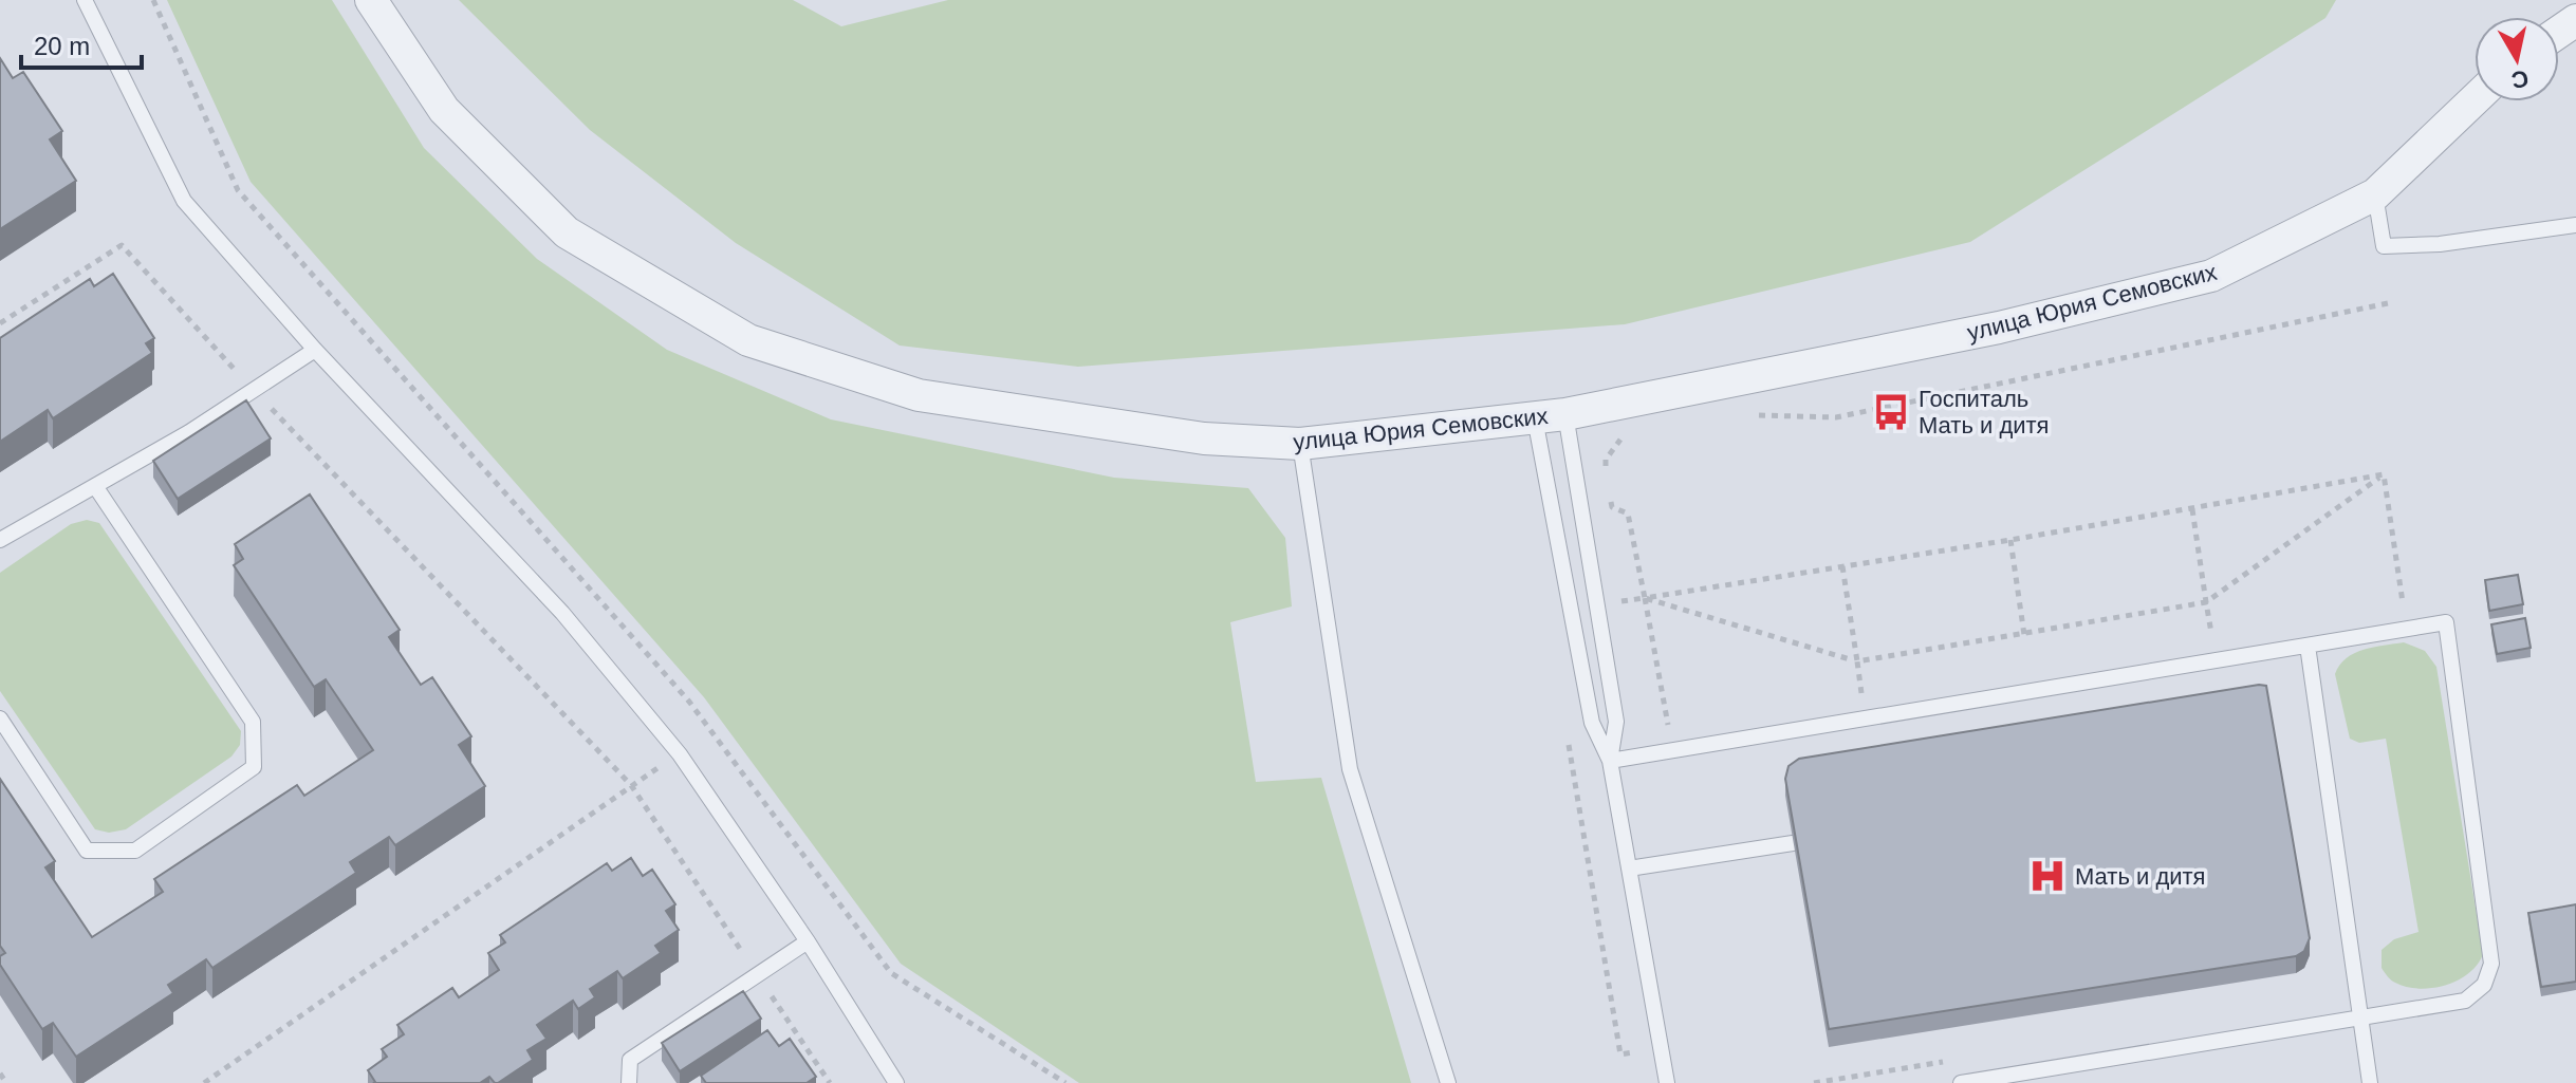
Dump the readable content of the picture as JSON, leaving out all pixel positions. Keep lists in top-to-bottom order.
{
  "streets": {
    "street": ["улица Юрия Семовских"]
  },
  "places": {
    "bus stop": ["Госпиталь Мать и дитя"],
    "hospital": ["Мать и дитя"]
  },
  "scale_bar": "20 m",
  "north": "bottom"
}
